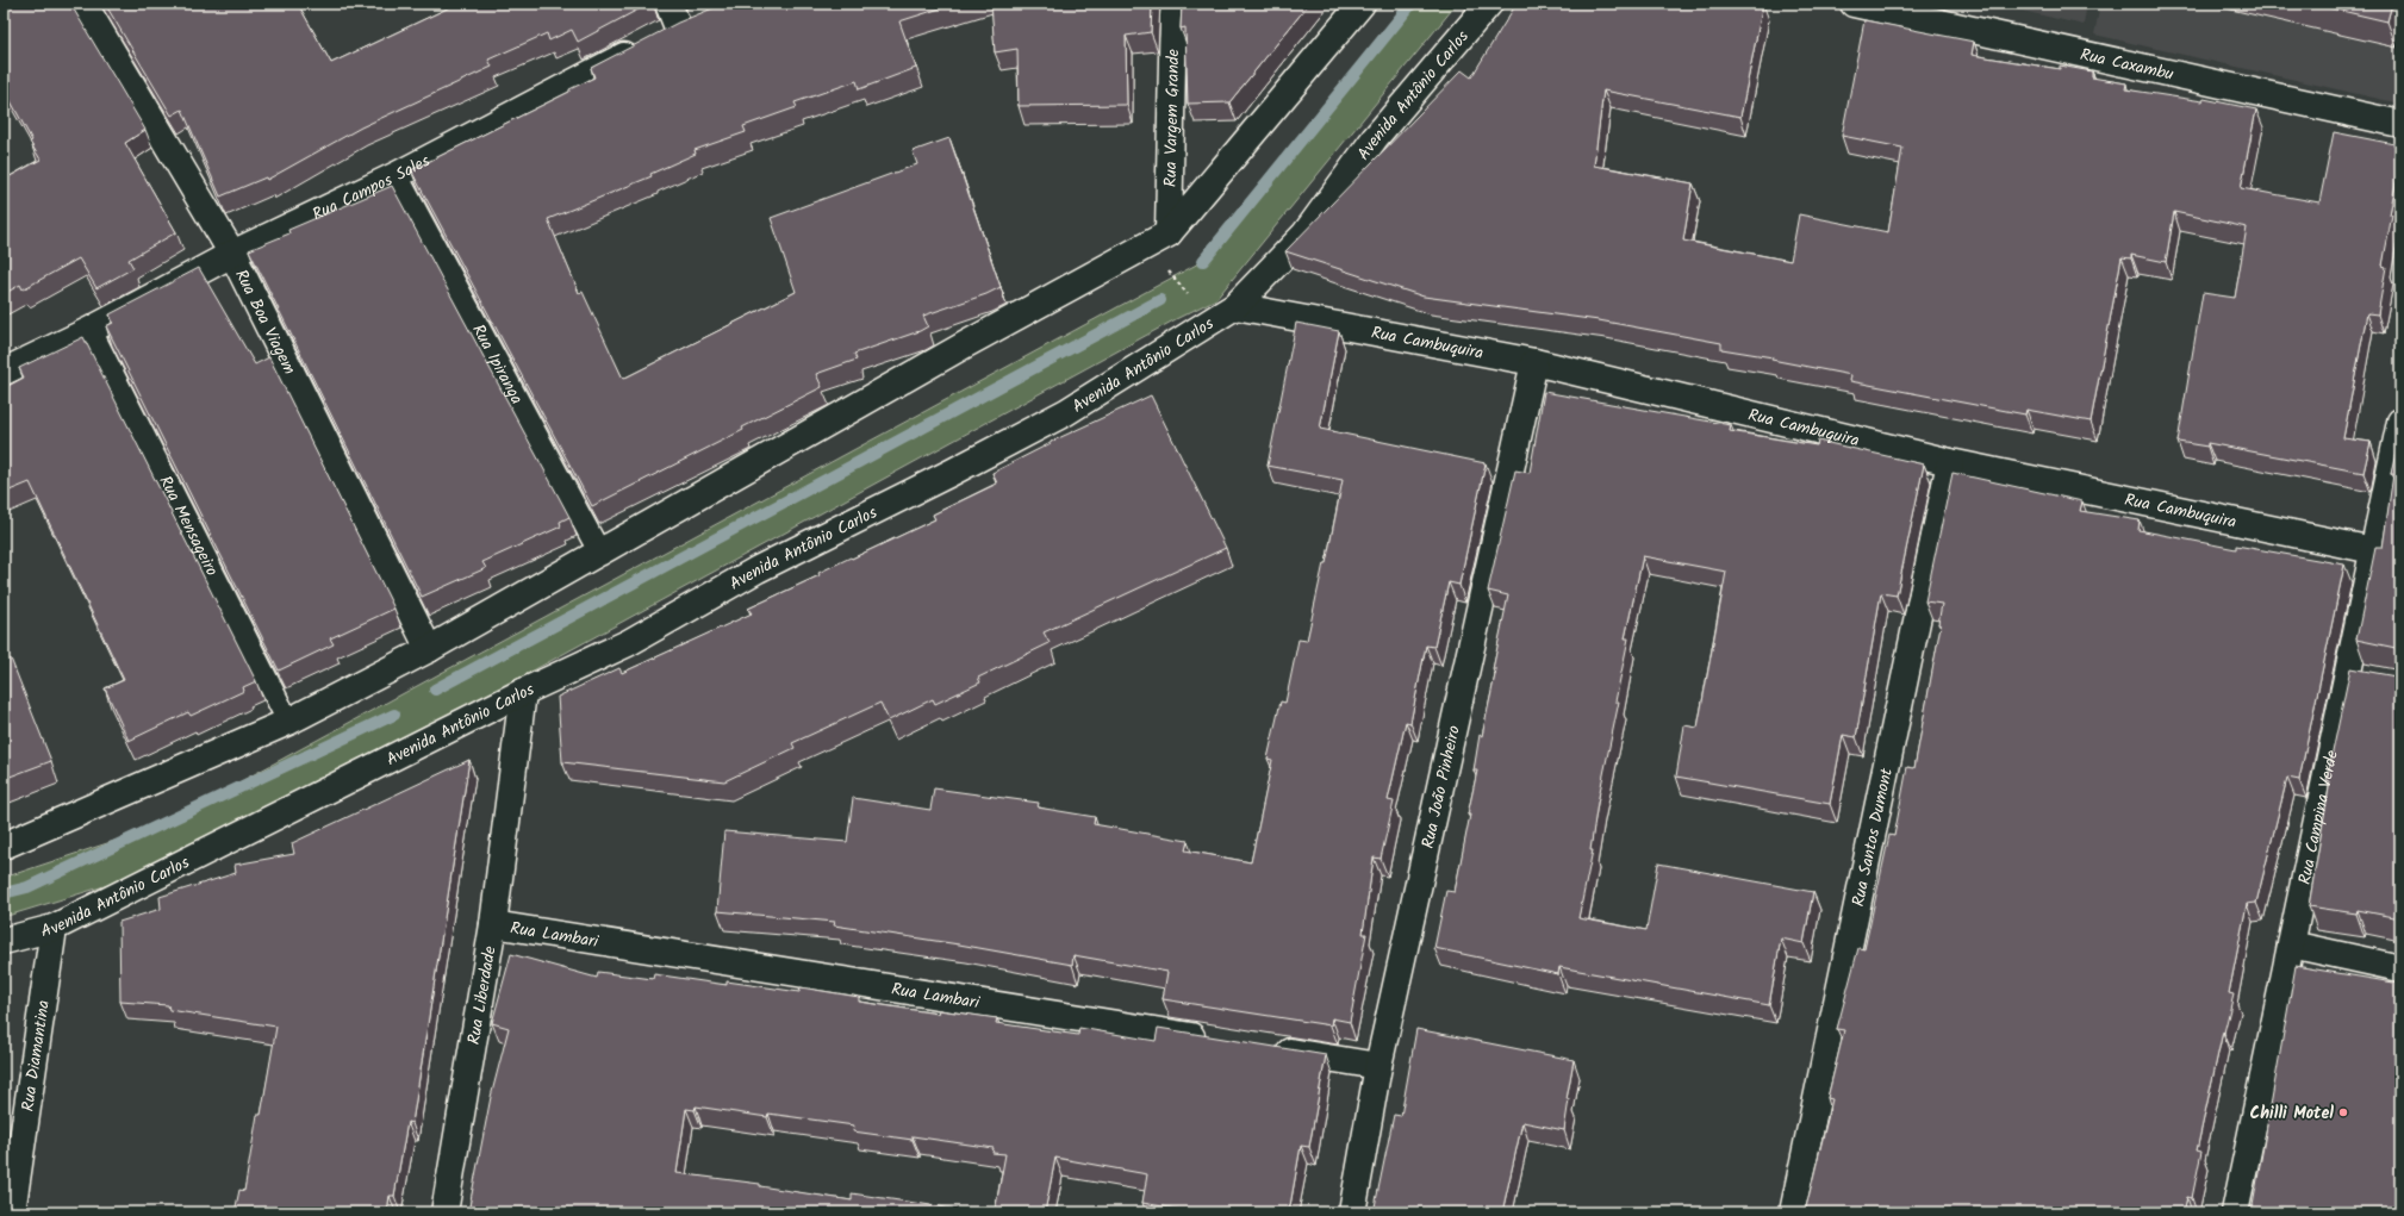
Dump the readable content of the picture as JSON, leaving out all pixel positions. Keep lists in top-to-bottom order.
{
  "streets": {
    "street": [
      "Rua Caxambu",
      "Avenida Antônio Carlos",
      "Rua Vargem Grande",
      "Rua Campos Sales",
      "Rua Boa Viagem",
      "Rua Cambuquira",
      "Rua João Pinheiro",
      "Rua Campina Verde",
      "Rua Santos Dumont",
      "Rua Lambari",
      "Rua Liberdade",
      "Rua Diamantina"
    ],
    "lane": ["Rua Ipiranga", "Rua Mensageiro"]
  },
  "crossings": [
    ["Avenida Antônio Carlos", "Rua Cambuquira"],
    ["Avenida Antônio Carlos", "Rua Liberdade"],
    ["Avenida Antônio Carlos", "Rua Diamantina"],
    ["Rua Campos Sales", "Rua Boa Viagem"],
    ["Rua Campos Sales", "Rua Ipiranga"],
    ["Rua Campos Sales", "Rua Mensageiro"],
    ["Rua Cambuquira", "Rua João Pinheiro"],
    ["Rua Cambuquira", "Rua Campina Verde"],
    ["Rua Cambuquira", "Rua Santos Dumont"],
    ["Rua Lambari", "Rua Liberdade"]
  ],
  "places": ["Chilli Motel"]
}
